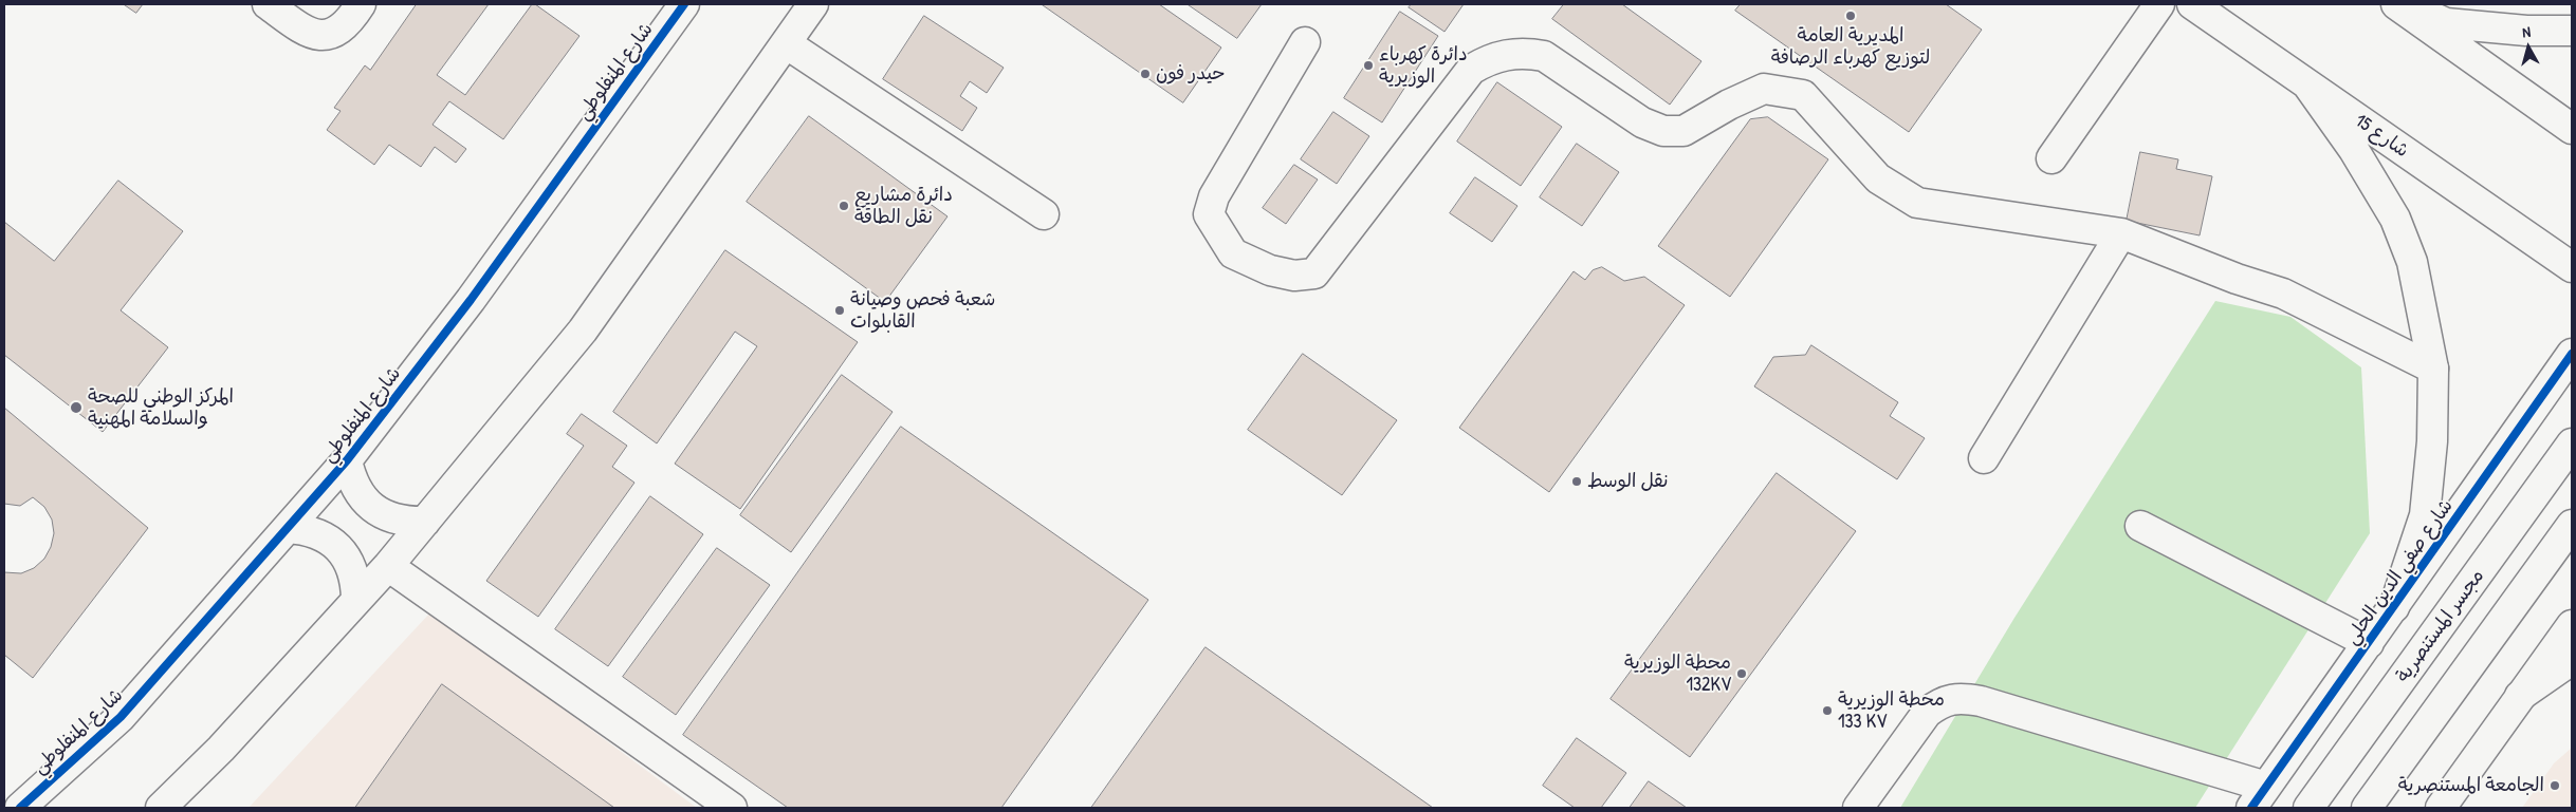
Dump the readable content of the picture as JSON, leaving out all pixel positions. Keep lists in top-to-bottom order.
{
  "streets": {
    "street": [
      "شارع المنفلوطي",
      "شارع 15",
      "شارع صفي الدين الحلي",
      "مجسر المستنصرية"
    ]
  },
  "places": [
    "المديرية العامة لتوزيع كهرباء الرصافة",
    "دائرة كهرباء الوزيرية",
    "حيدر فون",
    "دائرة مشاريع نقل الطاقة",
    "شعبة فحص وصيانة القابلوات",
    "المركز الوطني للصحة والسلامة المهنية",
    "نقل الوسط",
    "محطة الوزيرية 132KV",
    "محطة الوزيرية 133 KV",
    "الجامعة المستنصرية"
  ],
  "north": "top"
}
